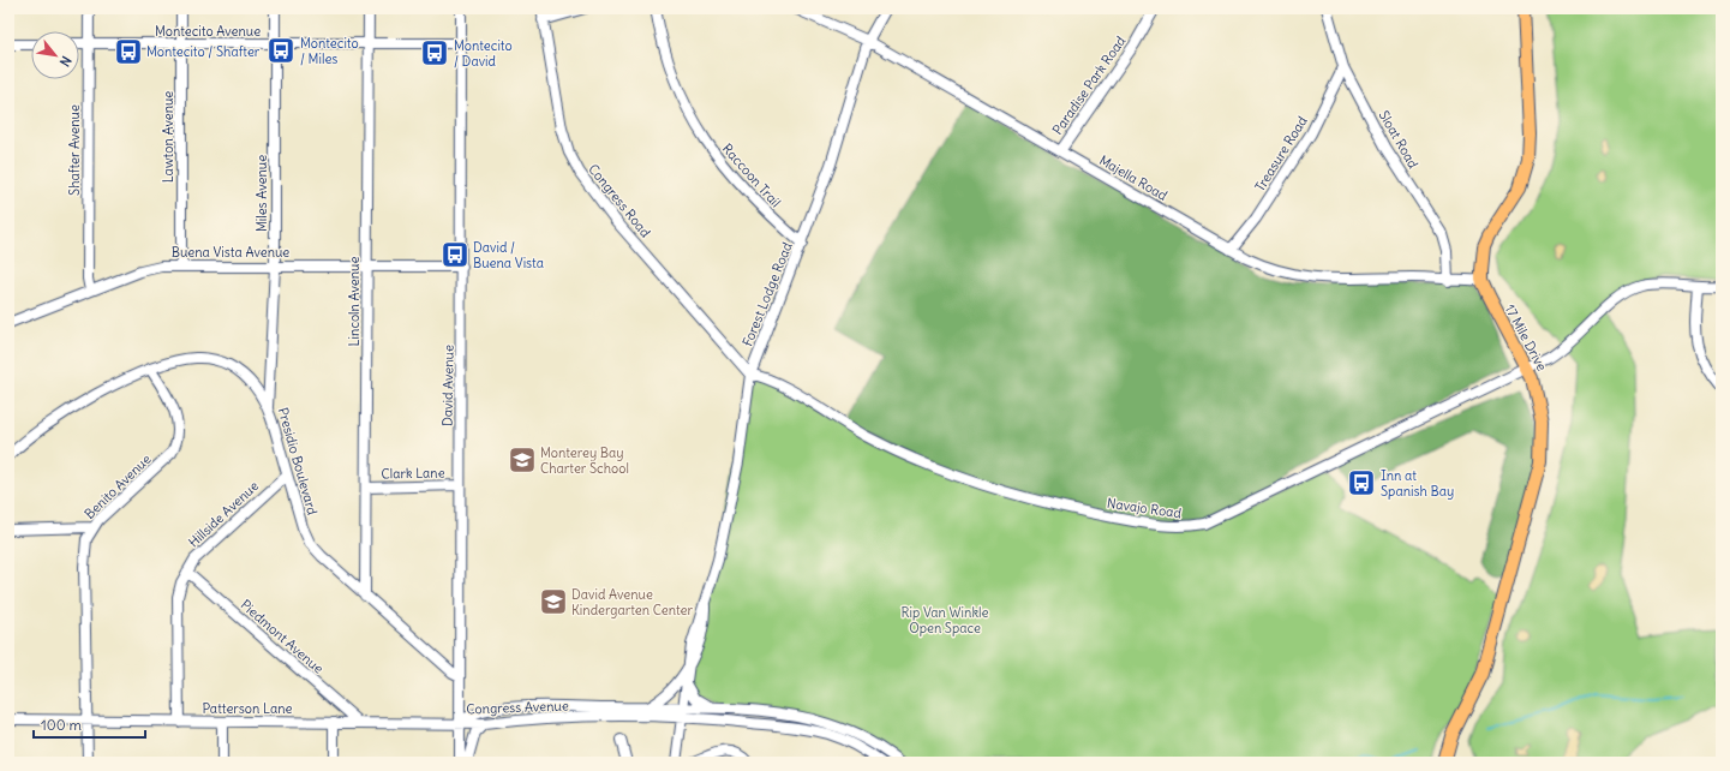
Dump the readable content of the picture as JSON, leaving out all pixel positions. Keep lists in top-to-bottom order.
{
  "streets": {
    "main road": ["17 Mile Drive"],
    "street": [
      "Montecito Avenue",
      "Paradise Park Road",
      "Lawton Avenue",
      "Sloat Road",
      "Shafter Avenue",
      "Treasure Road",
      "Raccoon Trail",
      "Majella Road",
      "Miles Avenue",
      "Congress Road",
      "Buena Vista Avenue",
      "Forest Lodge Road",
      "Lincoln Avenue",
      "David Avenue",
      "Presidio Boulevard",
      "Clark Lane",
      "Benito Avenue",
      "Navajo Road",
      "Hillside Avenue",
      "Piedmont Avenue",
      "Congress Avenue",
      "Patterson Lane"
    ]
  },
  "crossings": [
    ["Montecito Avenue", "Lawton Avenue"],
    ["Montecito Avenue", "Shafter Avenue"],
    ["Montecito Avenue", "Miles Avenue"],
    ["Montecito Avenue", "Lincoln Avenue"],
    ["Montecito Avenue", "David Avenue"],
    ["Paradise Park Road", "Majella Road"],
    ["Lawton Avenue", "Buena Vista Avenue"],
    ["Sloat Road", "Treasure Road"],
    ["Sloat Road", "Majella Road"],
    ["Shafter Avenue", "Buena Vista Avenue"],
    ["Treasure Road", "Majella Road"],
    ["Raccoon Trail", "Forest Lodge Road"],
    ["Majella Road", "Forest Lodge Road"],
    ["Majella Road", "17 Mile Drive"],
    ["Miles Avenue", "Buena Vista Avenue"],
    ["Miles Avenue", "Presidio Boulevard"],
    ["Congress Road", "Forest Lodge Road"],
    ["Congress Road", "Navajo Road"],
    ["Buena Vista Avenue", "Lincoln Avenue"],
    ["Buena Vista Avenue", "David Avenue"],
    ["Forest Lodge Road", "Navajo Road"],
    ["Forest Lodge Road", "Congress Avenue"],
    ["Lincoln Avenue", "Presidio Boulevard"],
    ["Lincoln Avenue", "Clark Lane"],
    ["17 Mile Drive", "Navajo Road"],
    ["David Avenue", "Presidio Boulevard"],
    ["David Avenue", "Clark Lane"],
    ["David Avenue", "Congress Avenue"],
    ["David Avenue", "Patterson Lane"],
    ["Presidio Boulevard", "Benito Avenue"],
    ["Presidio Boulevard", "Hillside Avenue"],
    ["Benito Avenue", "Patterson Lane"],
    ["Hillside Avenue", "Piedmont Avenue"],
    ["Hillside Avenue", "Patterson Lane"],
    ["Piedmont Avenue", "Patterson Lane"],
    ["Congress Avenue", "Patterson Lane"]
  ],
  "parks": ["Rip Van Winkle Open Space"],
  "places": {
    "bus stop": [
      "Montecito / Miles",
      "Montecito / Shafter",
      "Montecito / David",
      "David / Buena Vista",
      "Inn at Spanish Bay"
    ],
    "school or university": ["Monterey Bay Charter School", "David Avenue Kindergarten Center"]
  },
  "scale_bar": "100 m",
  "north": "bottom right"
}
